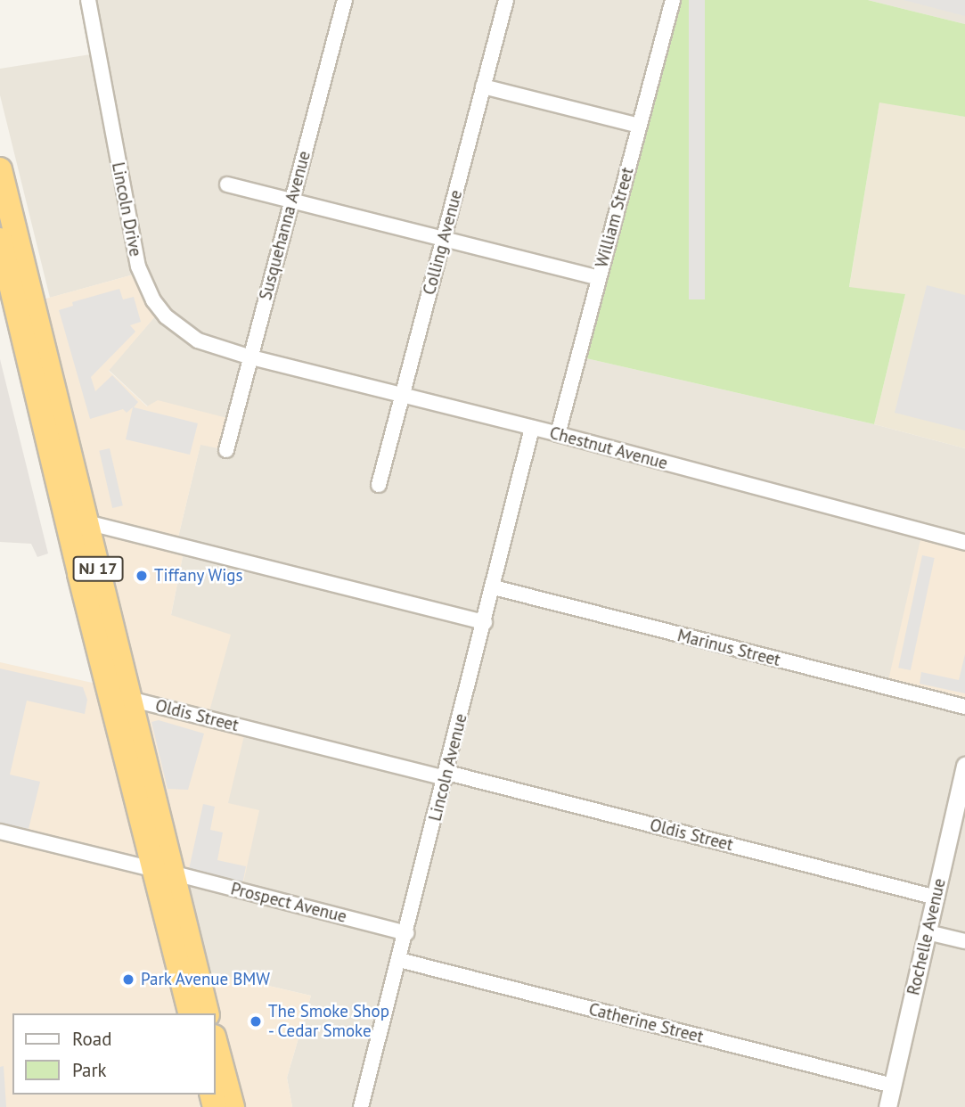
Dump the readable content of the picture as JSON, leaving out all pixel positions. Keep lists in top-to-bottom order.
{
  "streets": {
    "highway": ["NJ 17"],
    "street": [
      "Lincoln Drive",
      "William Street",
      "Susquehanna Avenue",
      "Colling Avenue",
      "Chestnut Avenue",
      "Marinus Street",
      "Oldis Street",
      "Lincoln Avenue",
      "Prospect Avenue",
      "Rochelle Avenue",
      "Catherine Street"
    ]
  },
  "crossings": [
    ["Lincoln Drive", "Susquehanna Avenue"],
    ["Lincoln Drive", "Chestnut Avenue"],
    ["William Street", "Chestnut Avenue"],
    ["Susquehanna Avenue", "Chestnut Avenue"],
    ["Colling Avenue", "Chestnut Avenue"],
    ["Chestnut Avenue", "Lincoln Avenue"],
    ["NJ 17", "Oldis Street"],
    ["NJ 17", "Prospect Avenue"],
    ["Marinus Street", "Lincoln Avenue"],
    ["Oldis Street", "Lincoln Avenue"],
    ["Oldis Street", "Rochelle Avenue"],
    ["Lincoln Avenue", "Prospect Avenue"],
    ["Lincoln Avenue", "Catherine Street"],
    ["Rochelle Avenue", "Catherine Street"]
  ],
  "places": ["Tiffany Wigs", "Park Avenue BMW", "The Smoke Shop - Cedar Smoke"],
  "legend": ["Road", "Park"]
}
